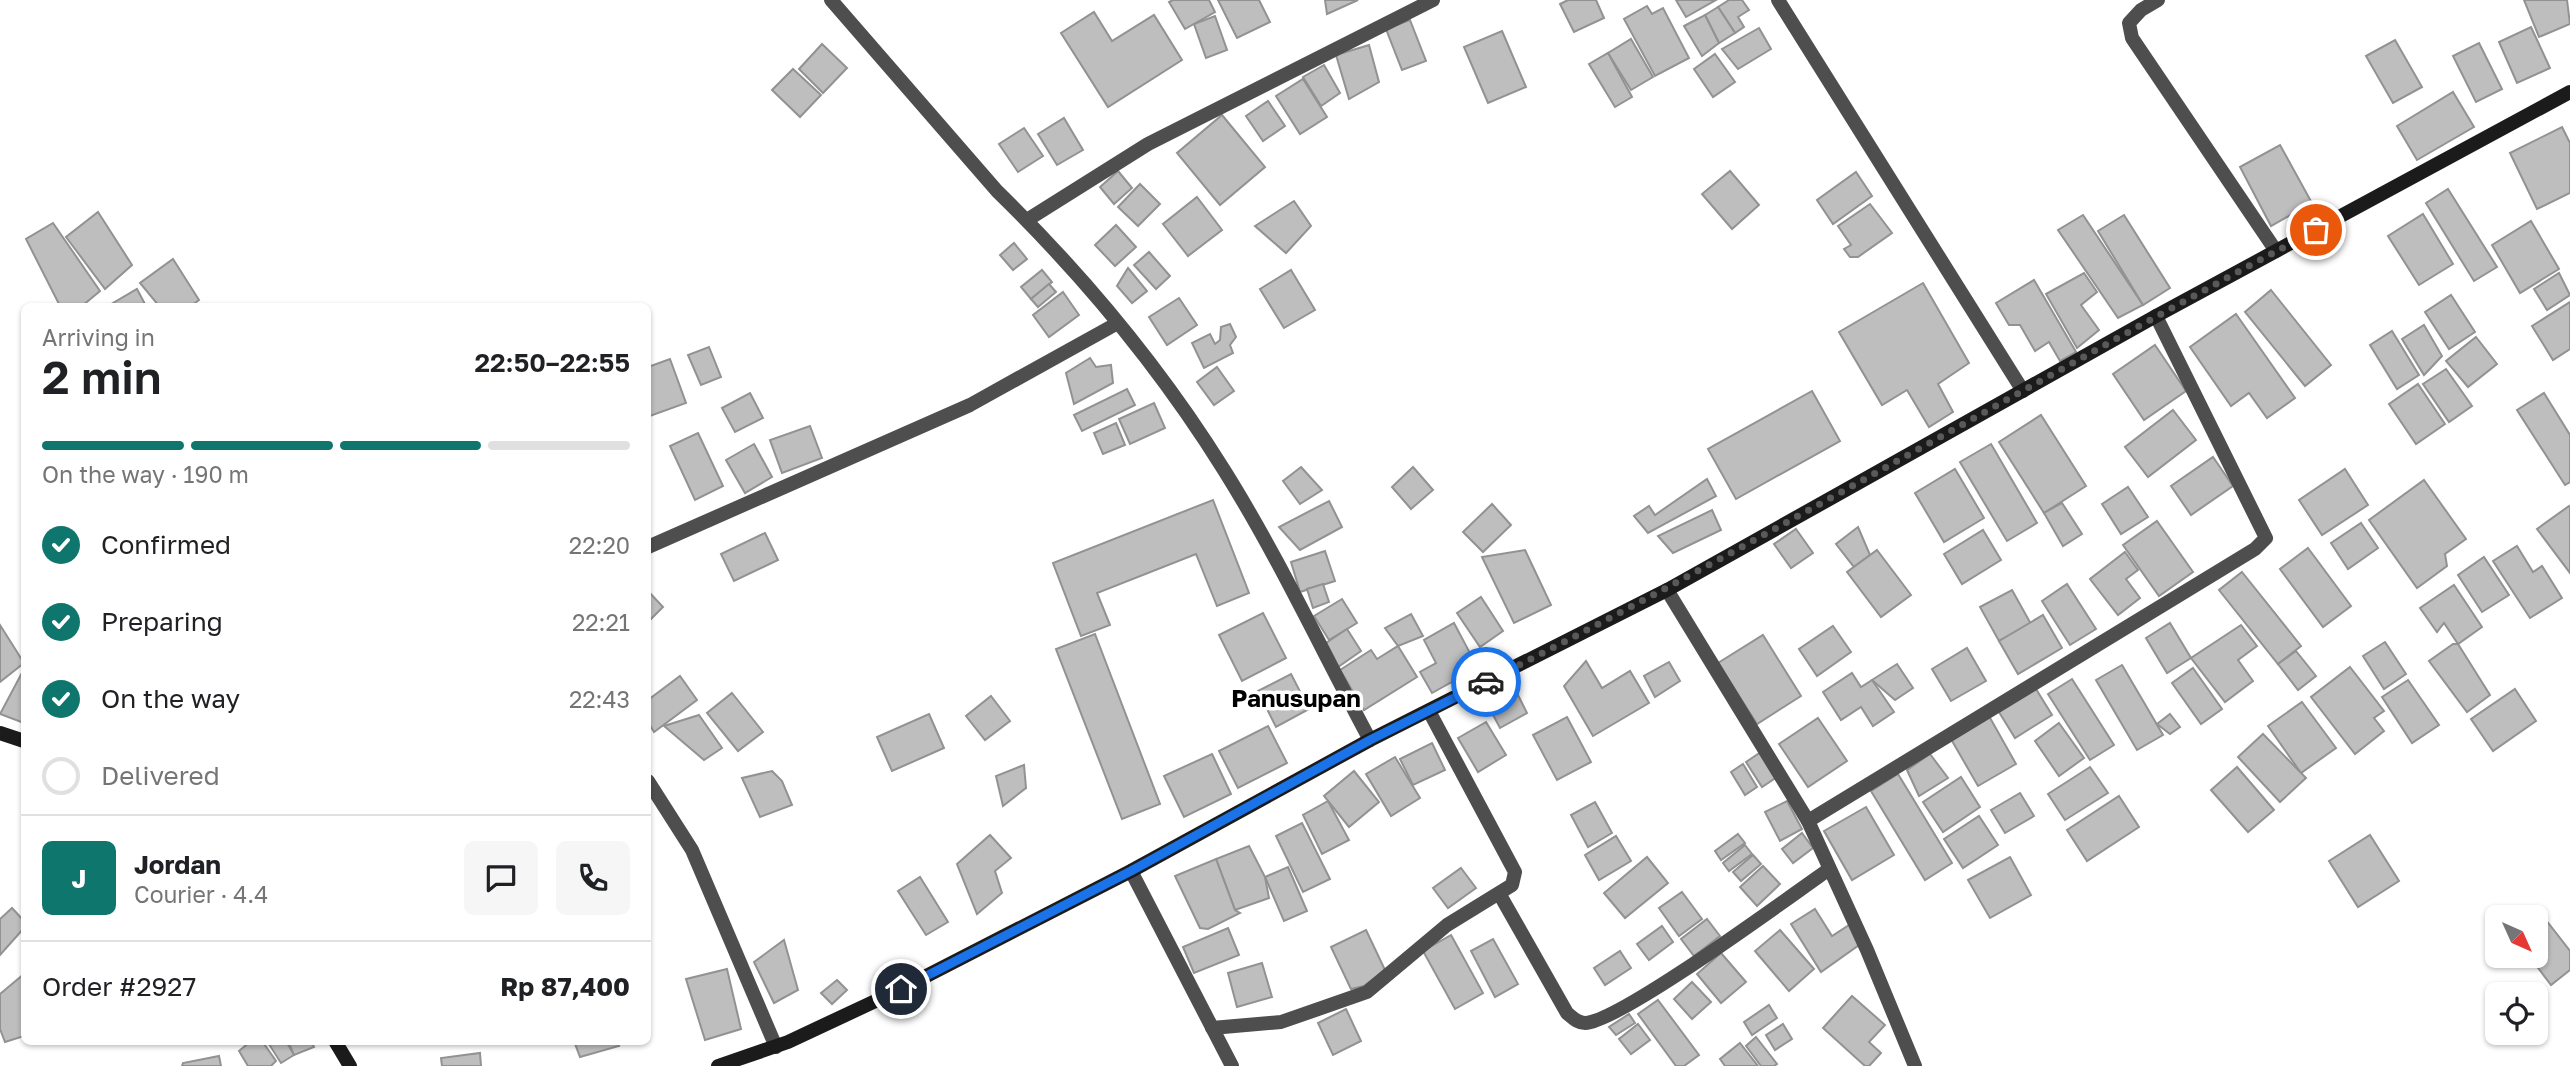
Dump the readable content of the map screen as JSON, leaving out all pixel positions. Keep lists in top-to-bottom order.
{
  "districts": ["Panusupan"],
  "north": "bottom right",
  "page": {
    "heading": ["2 min", "Arriving in", "22:50–22:55"],
    "panel": [
      "Jordan",
      "Courier · 4.4",
      "Order #2927",
      "Rp 87,400"
    ],
    "bar": "On the way · 190 m",
    "list": [
      ["Confirmed", "22:20"],
      ["Preparing", "22:21"],
      ["On the way", "22:43"],
      "Delivered"
    ],
    "round": "J"
  }
}
